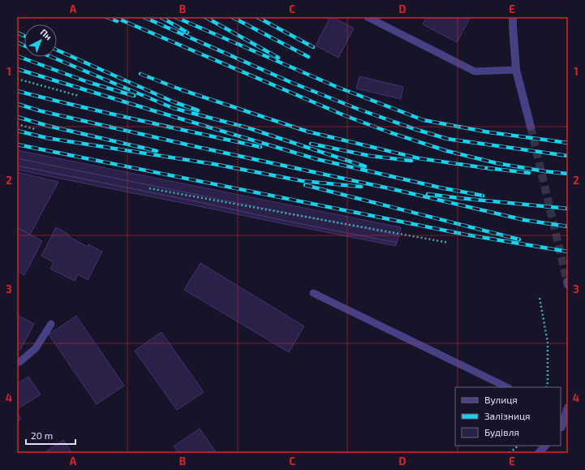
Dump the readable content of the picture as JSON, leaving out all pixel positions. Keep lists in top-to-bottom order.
{
  "legend": ["Вулиця", "Залізниця", "Будівля"],
  "scale_bar": "20 m",
  "north": "top right",
  "grid": {
    "columns": [
      "A",
      "B",
      "C",
      "D",
      "E"
    ],
    "rows": [
      "1",
      "2",
      "3",
      "4"
    ]
  }
}
